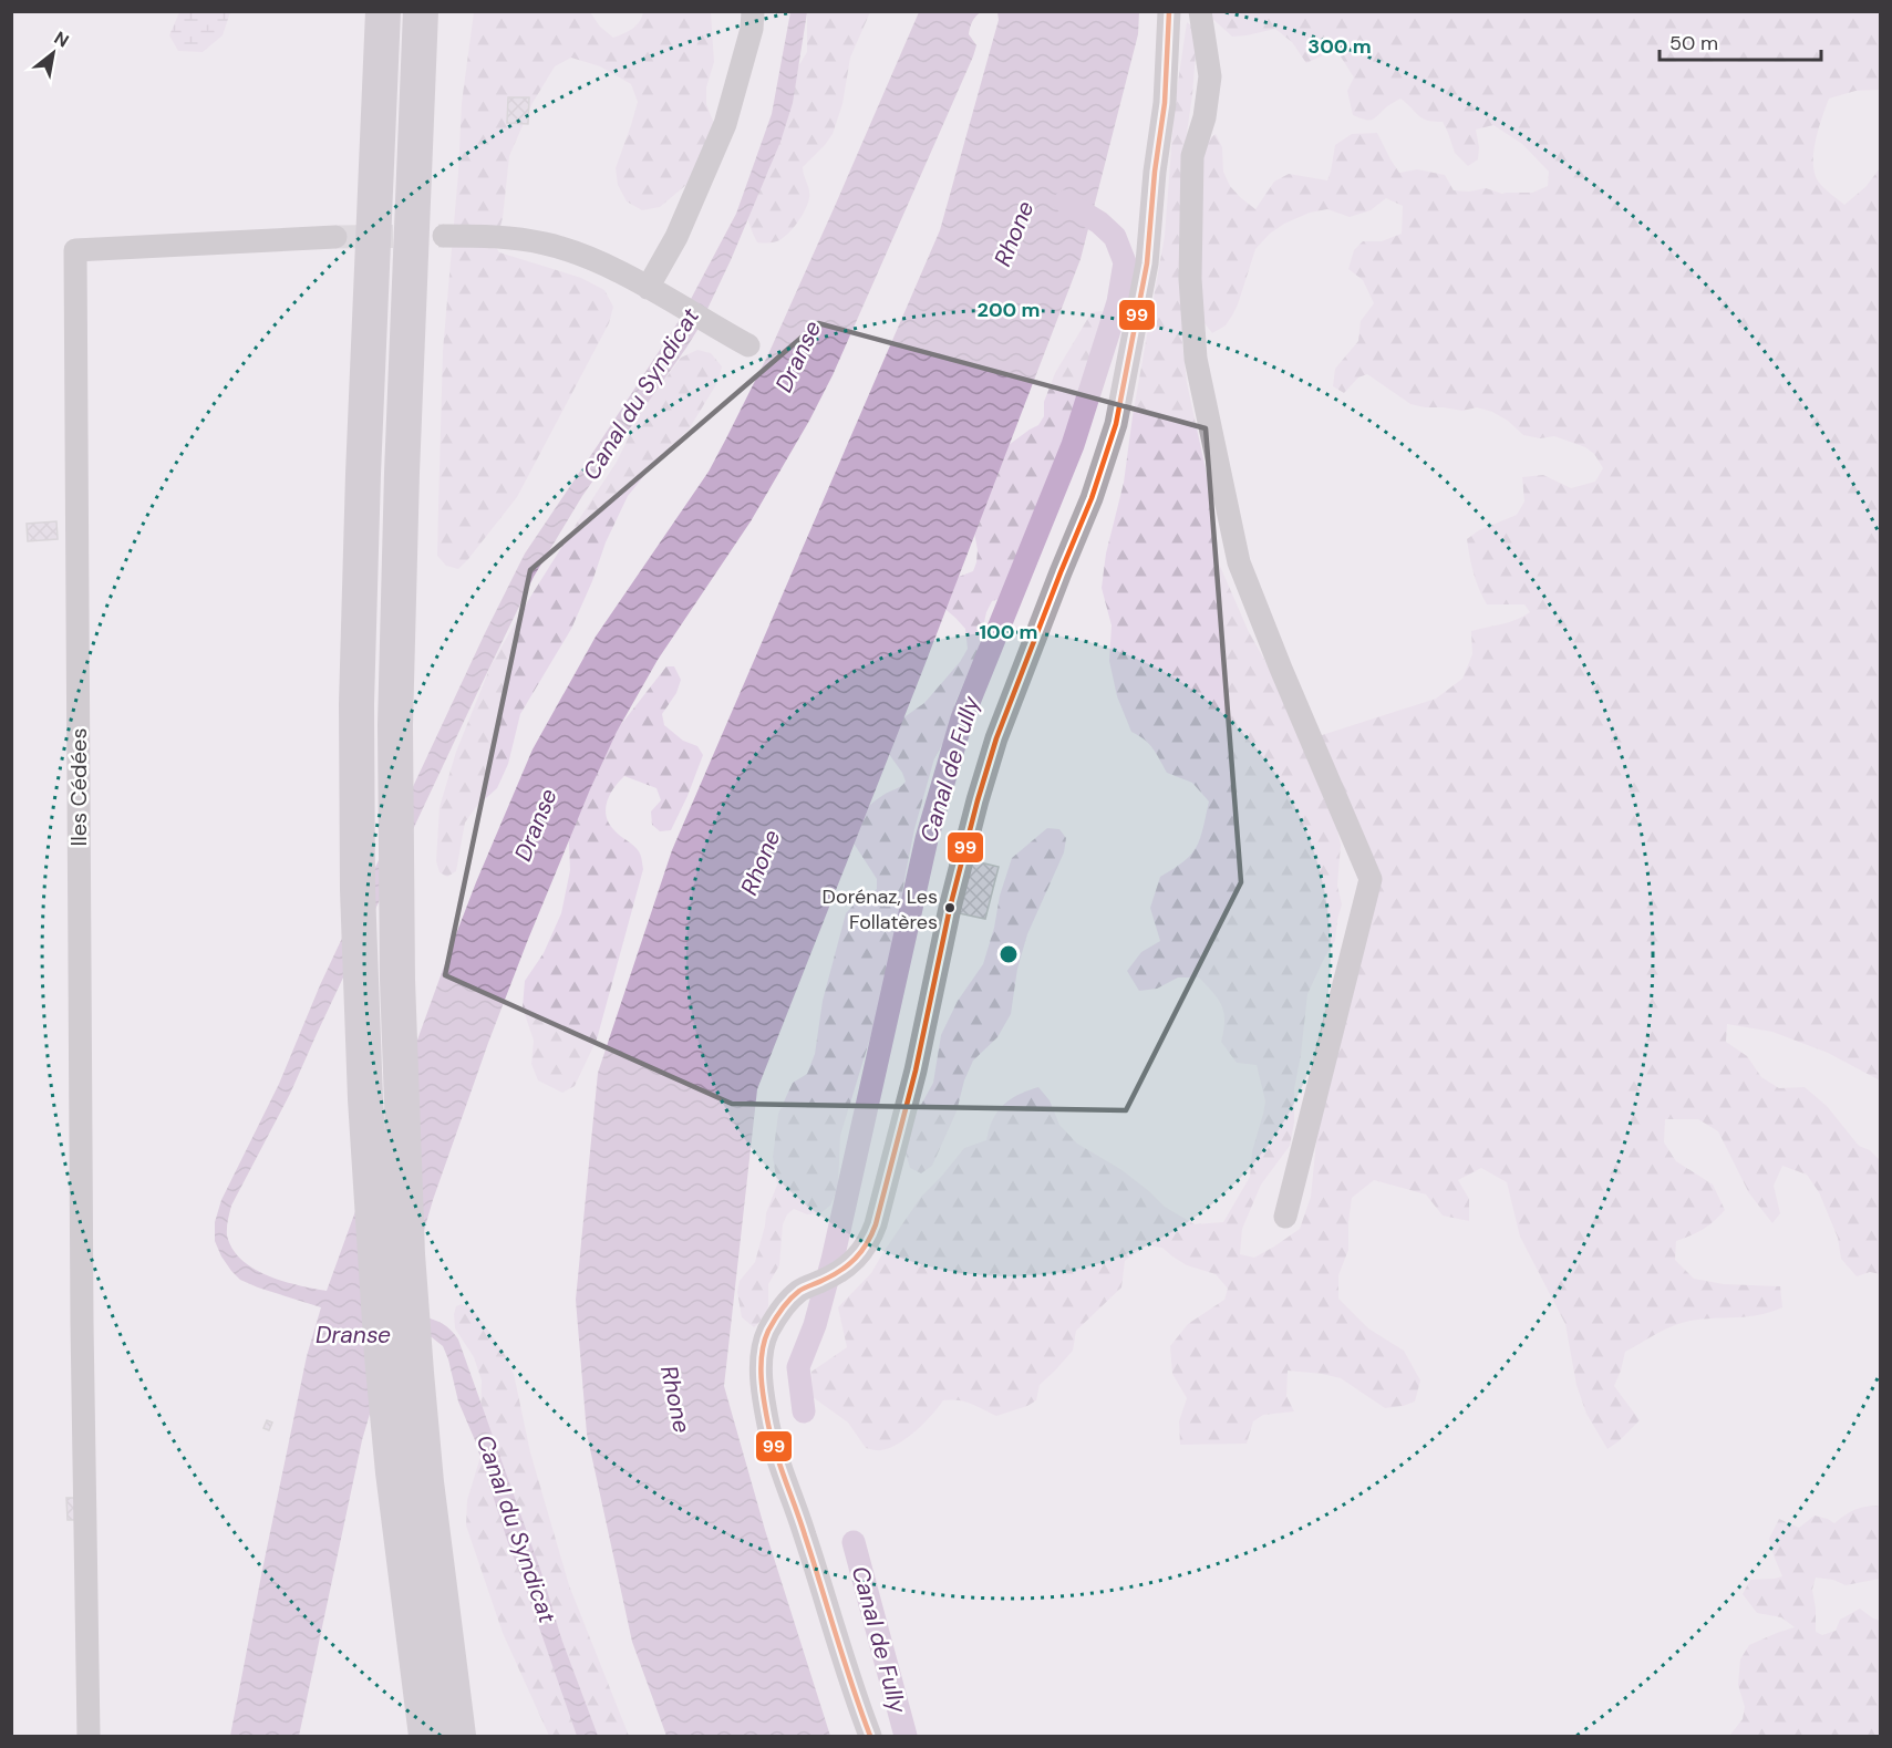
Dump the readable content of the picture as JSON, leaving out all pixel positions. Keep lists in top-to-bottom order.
{
  "streets": {
    "street": ["Iles Cédées"]
  },
  "water": [
    "Rhone",
    "Dranse",
    "Canal du Syndicat",
    "Canal de Fully"
  ],
  "places": ["Dorénaz, Les Follatères"],
  "lines": ["transit line 99"],
  "scale_bar": "50 m",
  "north": "top right",
  "rings": ["300 m", "200 m", "100 m"]
}
